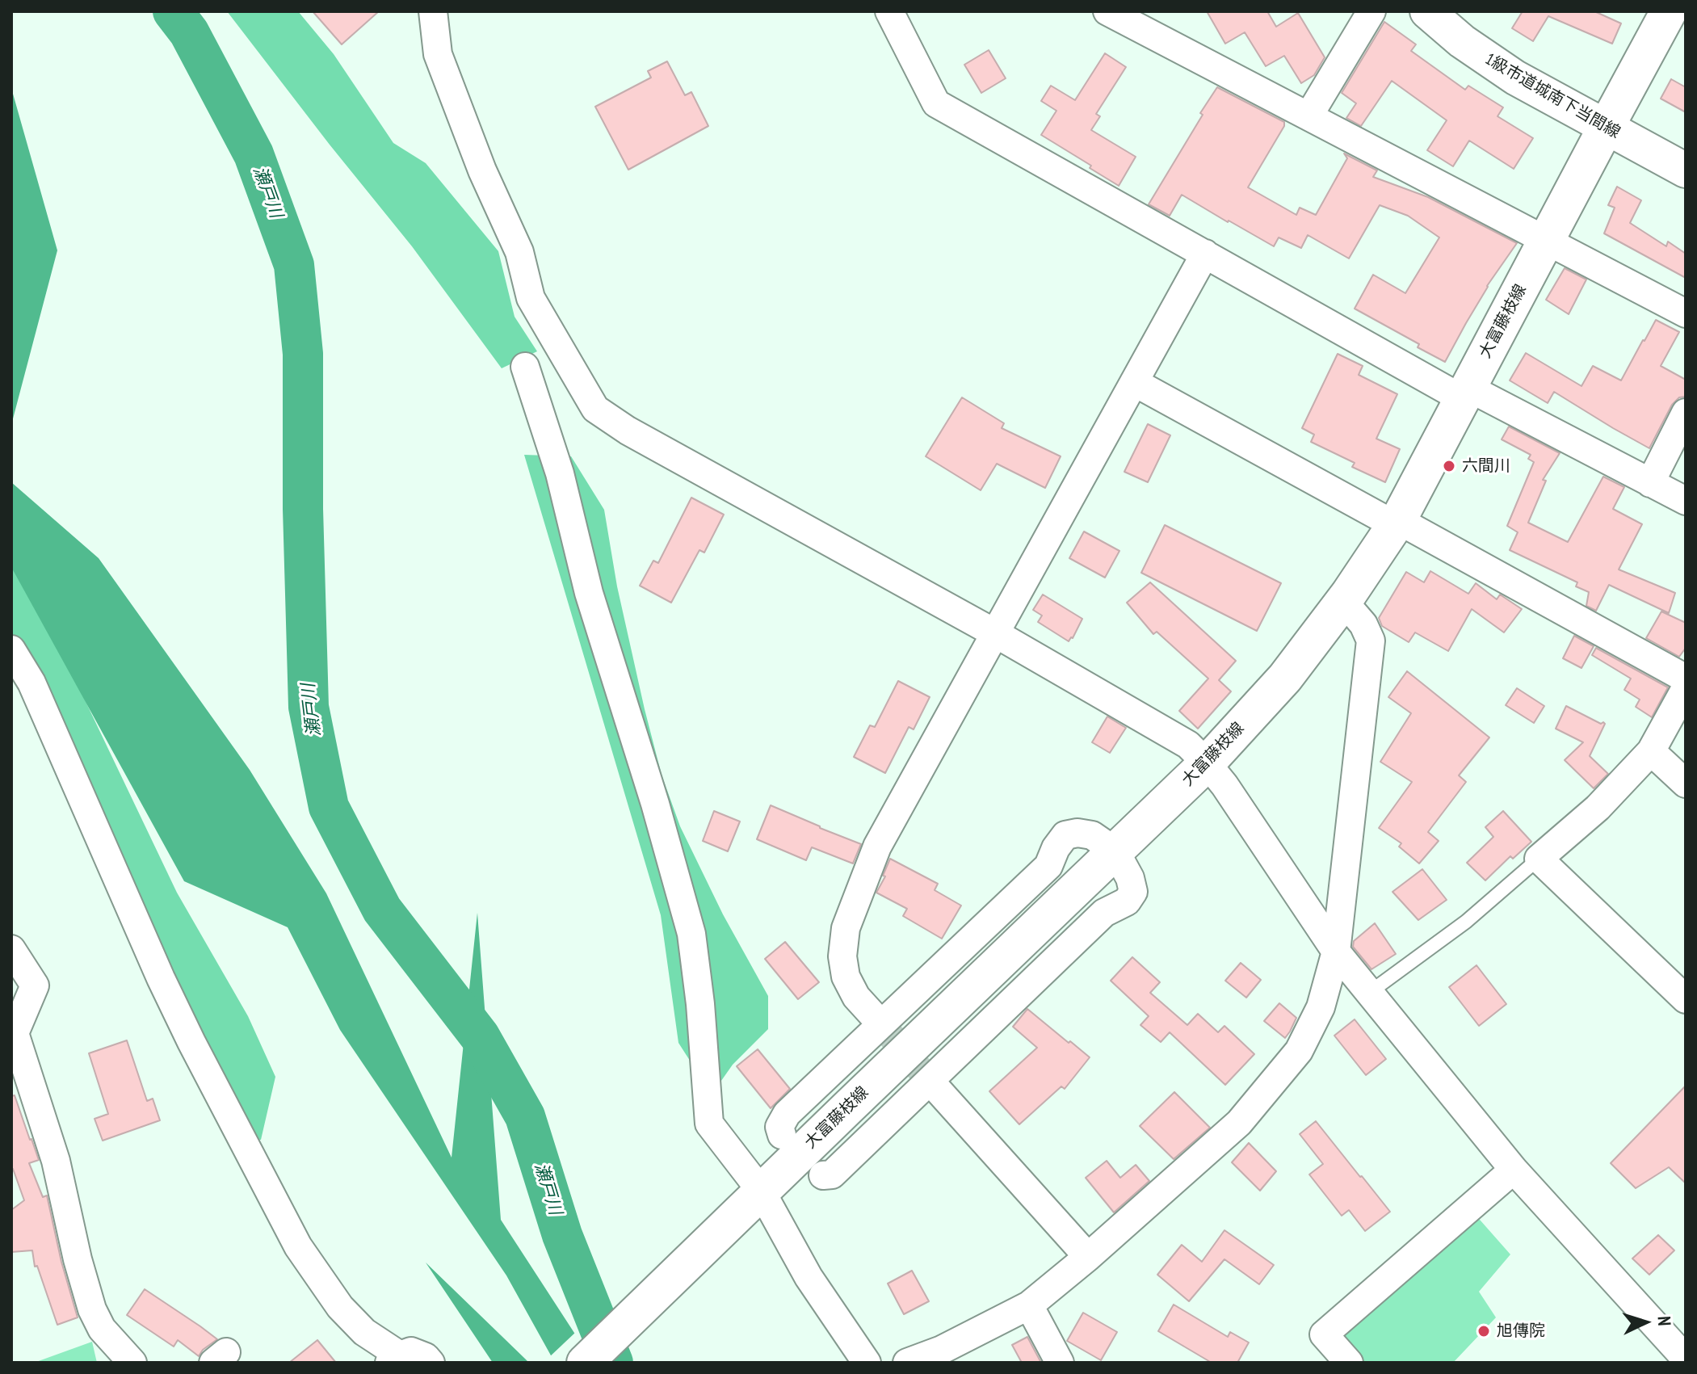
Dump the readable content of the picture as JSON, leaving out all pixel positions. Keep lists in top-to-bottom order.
{
  "streets": {
    "main road": ["大富藤枝線"],
    "street": ["1級市道城南下当間線"]
  },
  "crossings": [
    ["1級市道城南下当間線", "大富藤枝線"]
  ],
  "water": ["瀬戸川"],
  "places": ["六間川", "旭傳院"],
  "north": "right"
}
